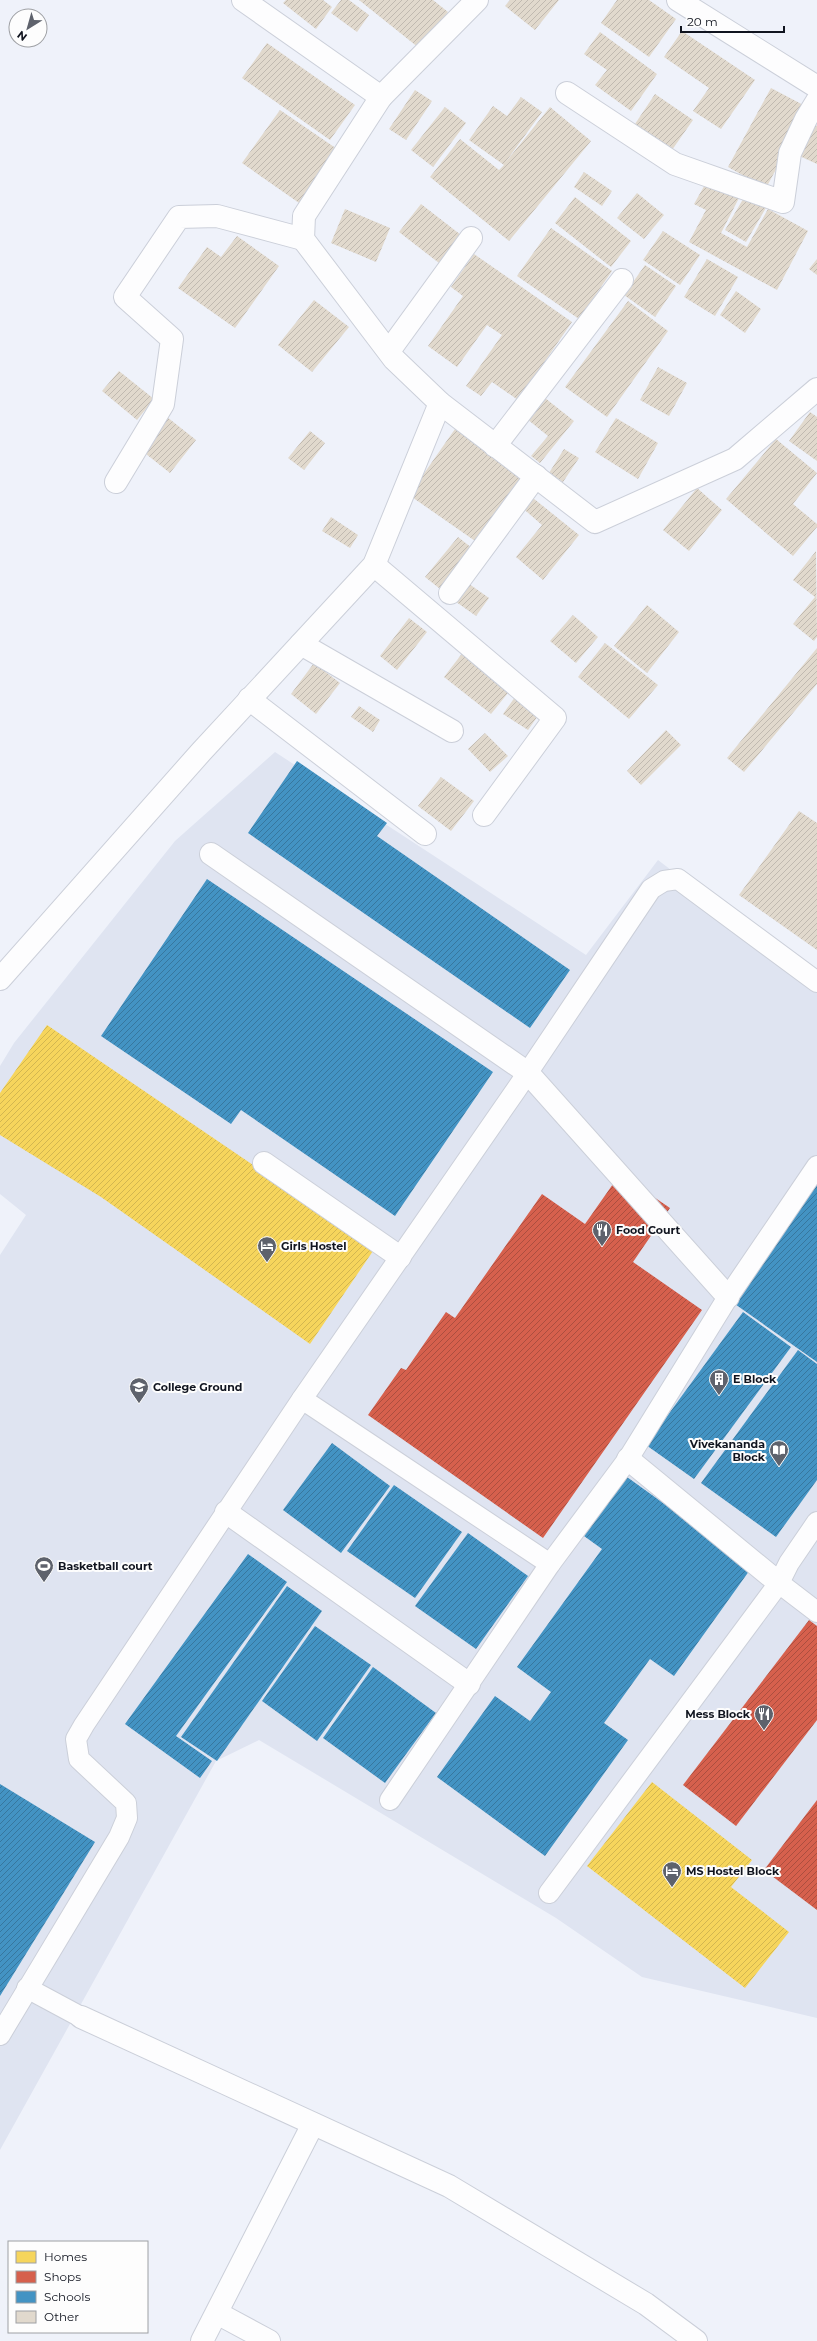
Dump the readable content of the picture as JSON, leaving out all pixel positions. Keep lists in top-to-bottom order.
{
  "places": {
    "restaurant": ["Food Court", "Mess Block"],
    "hotel": ["Girls Hostel", "MS Hostel Block"],
    "building": ["E Block"],
    "school or university": ["College Ground"],
    "library": ["Vivekananda Block"],
    "sports": ["Basketball court"]
  },
  "legend": [
    "Homes",
    "Shops",
    "Schools",
    "Other"
  ],
  "scale_bar": "20 m",
  "north": "bottom left"
}
